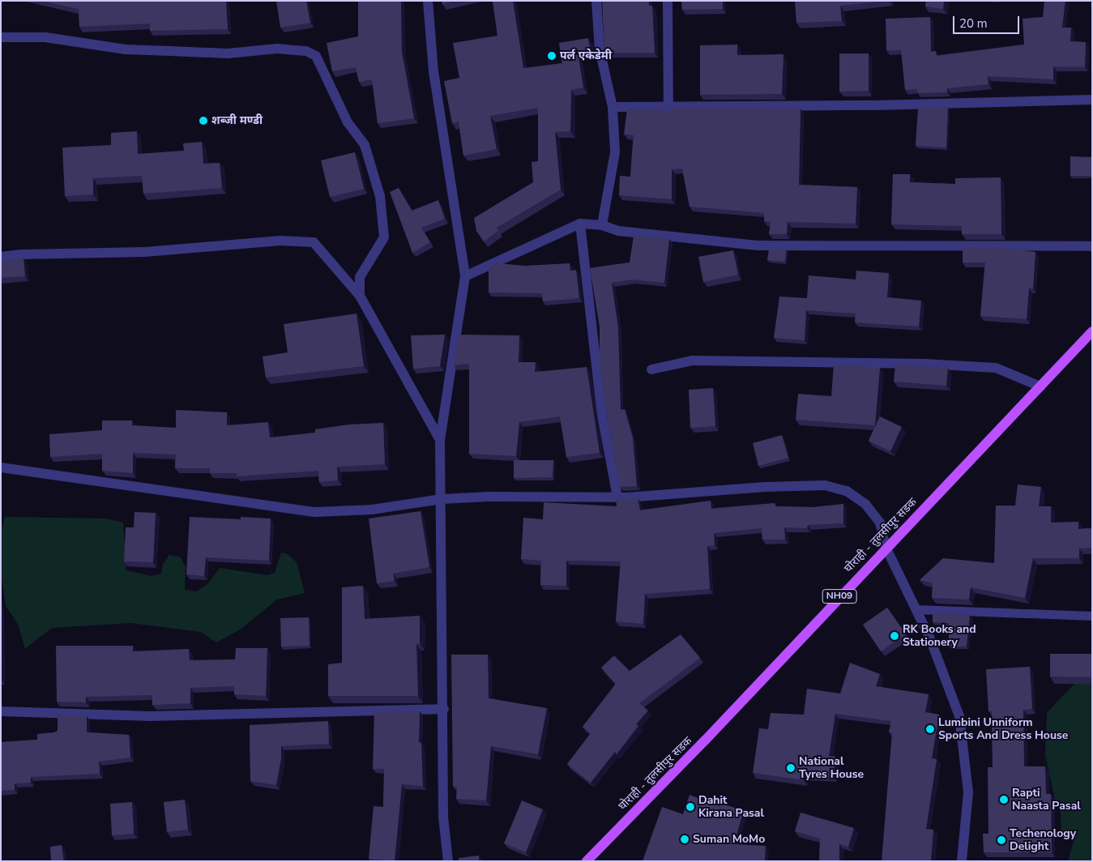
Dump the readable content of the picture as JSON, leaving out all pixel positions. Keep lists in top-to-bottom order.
{
  "streets": {
    "main road": ["घोराही - तुलसीपुर सडक", "NH09"]
  },
  "places": [
    "पर्ल एकेडेमी",
    "शब्जी मण्डी",
    "RK Books and Stationery",
    "Lumbini Unniform Sports And Dress House",
    "National Tyres House",
    "Rapti Naasta Pasal",
    "Dahit Kirana Pasal",
    "Suman MoMo",
    "Techenology Delight"
  ],
  "scale_bar": "20 m"
}
